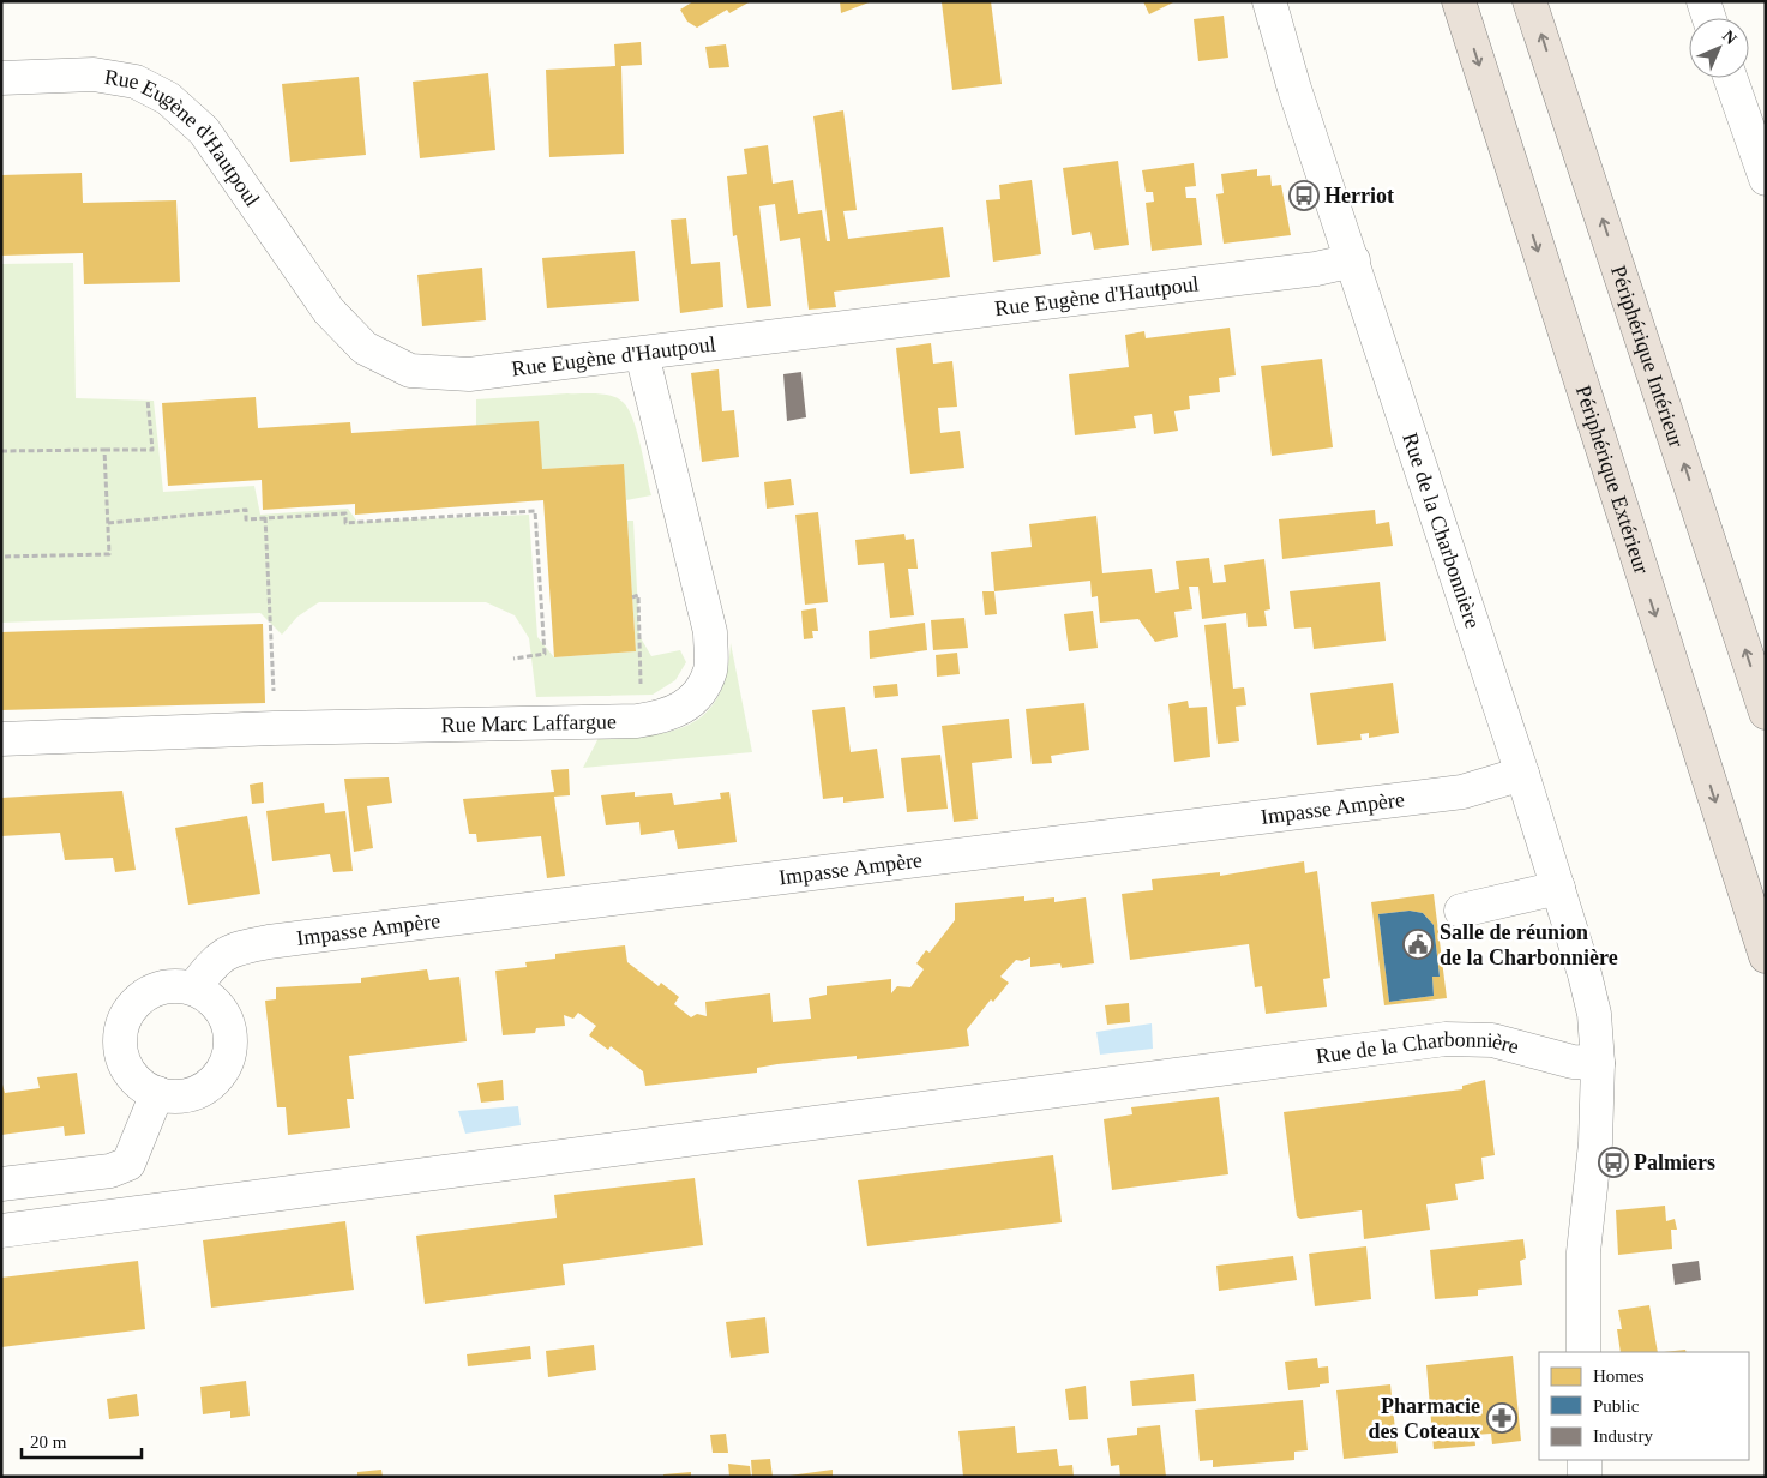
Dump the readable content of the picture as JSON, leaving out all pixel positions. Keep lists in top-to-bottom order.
{
  "streets": {
    "highway": ["Périphérique Intérieur", "Périphérique Extérieur"],
    "street": [
      "Rue Eugène d'Hautpoul",
      "Rue de la Charbonnière",
      "Rue Marc Laffargue",
      "Impasse Ampère"
    ]
  },
  "crossings": [
    ["Rue Eugène d'Hautpoul", "Rue de la Charbonnière"],
    ["Rue Eugène d'Hautpoul", "Rue Marc Laffargue"],
    ["Rue de la Charbonnière", "Impasse Ampère"]
  ],
  "one_way": ["Périphérique Intérieur", "Périphérique Extérieur"],
  "places": {
    "bus stop": ["Herriot", "Palmiers"],
    "public building": ["Salle de réunion de la Charbonnière"],
    "pharmacy": ["Pharmacie des Coteaux"]
  },
  "legend": ["Homes", "Public", "Industry"],
  "scale_bar": "20 m",
  "north": "top right"
}
